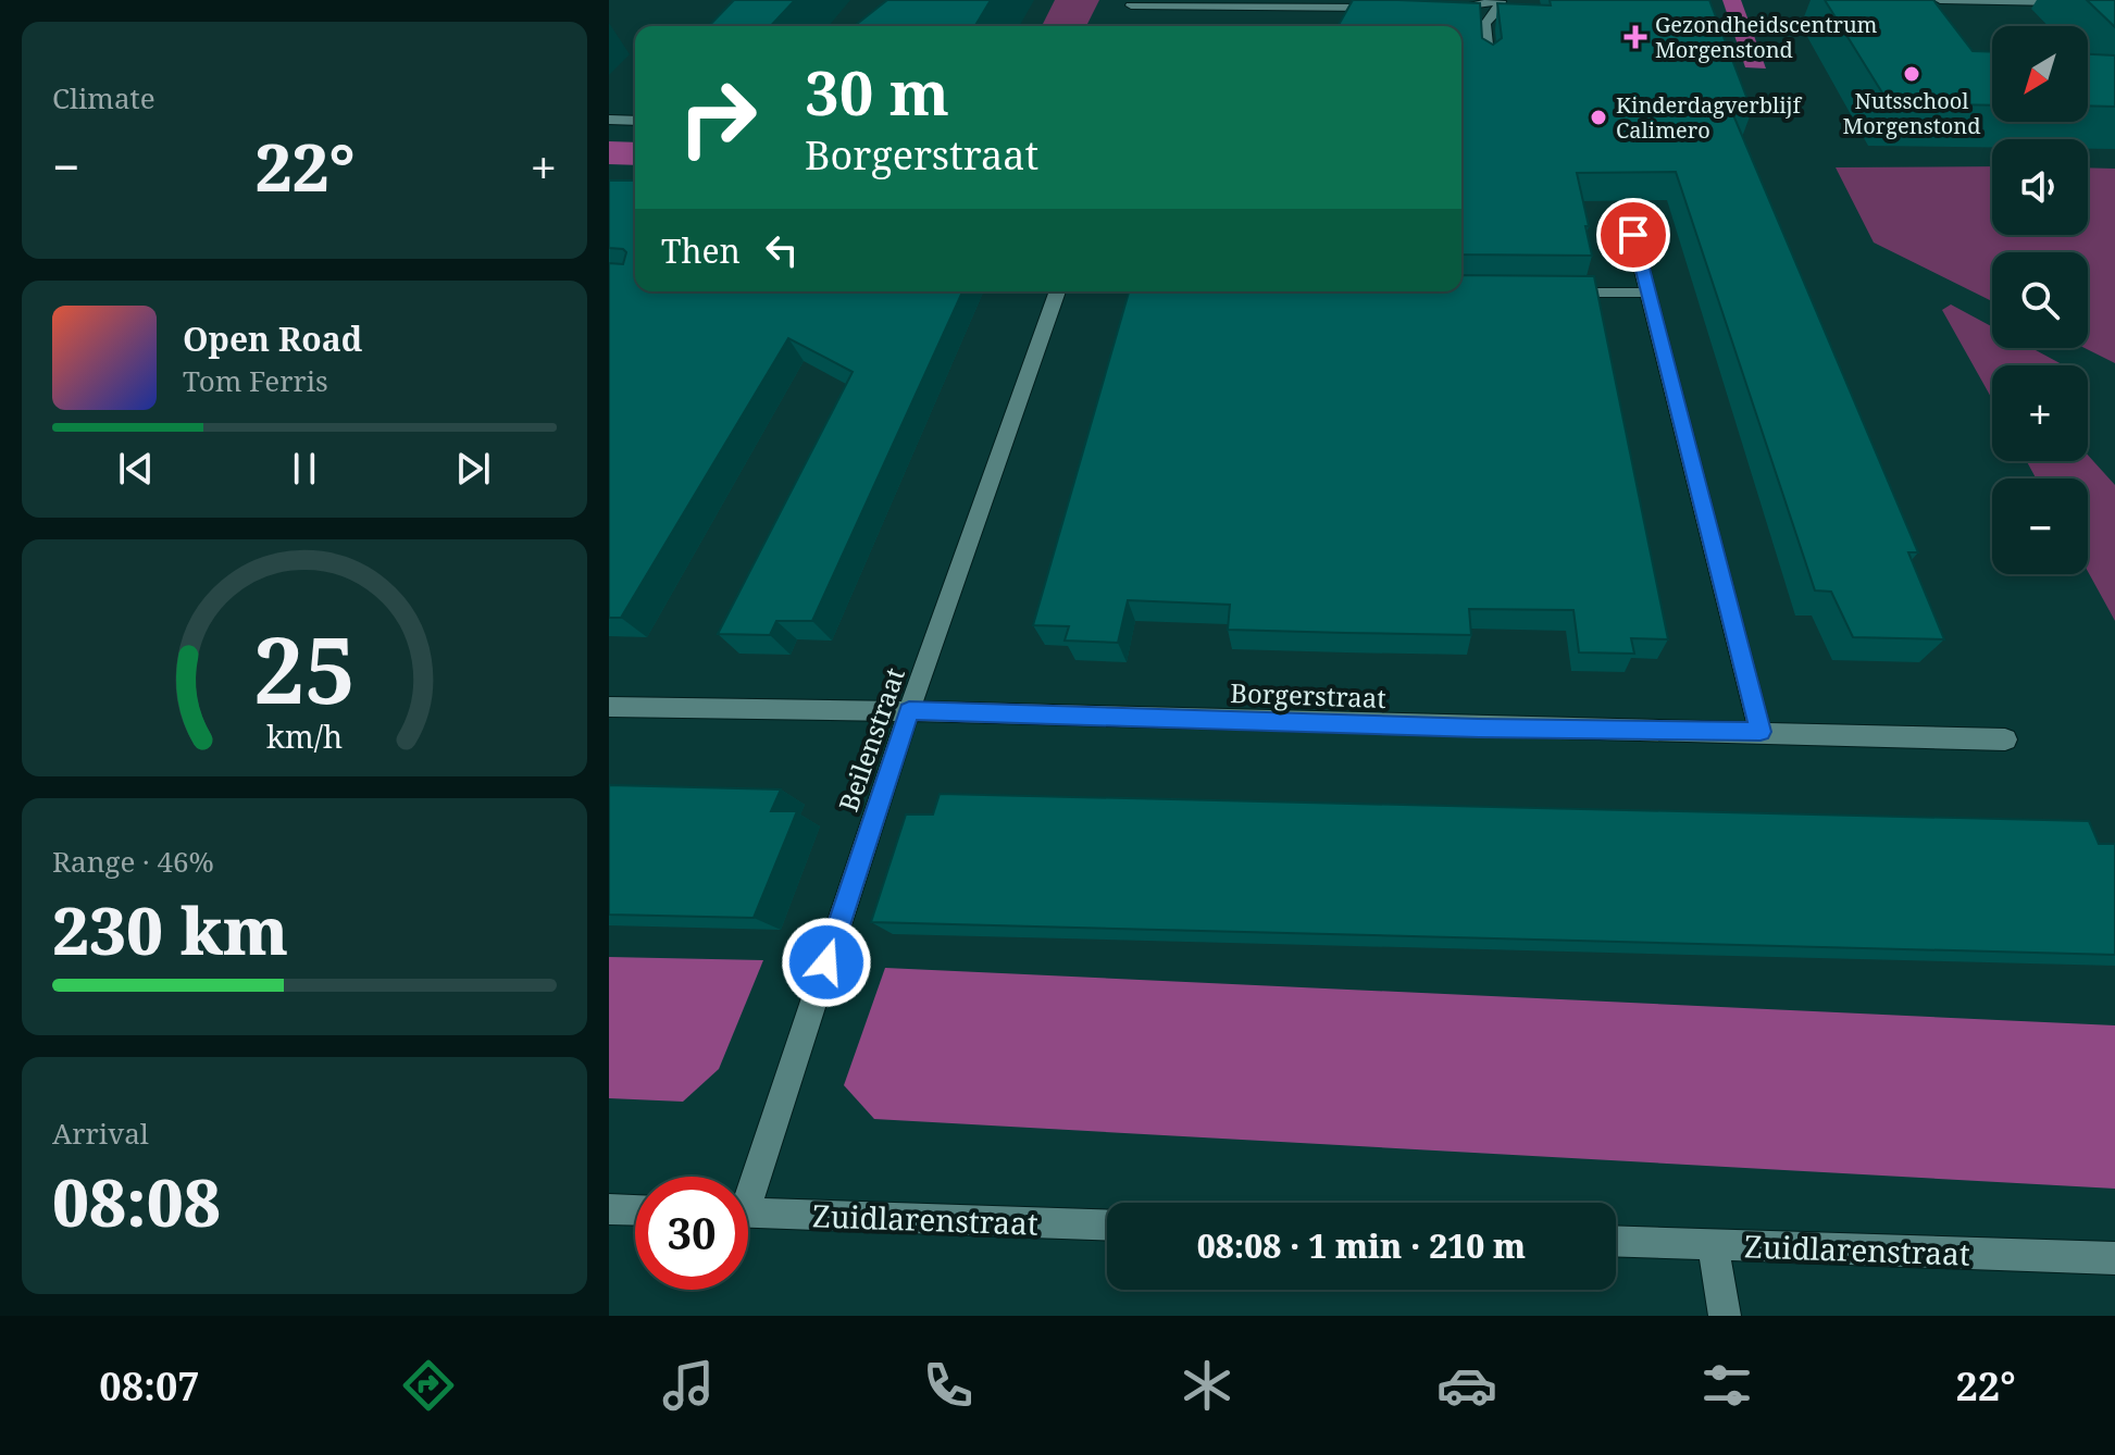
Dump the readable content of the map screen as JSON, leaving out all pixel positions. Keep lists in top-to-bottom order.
{
  "streets": {
    "street": ["Borgerstraat", "Beilenstraat", "Zuidlarenstraat"]
  },
  "crossings": [
    ["Borgerstraat", "Beilenstraat"]
  ],
  "places": {
    "health": ["Gezondheidscentrum Morgenstond"],
    "other": ["Nutsschool Morgenstond", "Kinderdagverblijf Calimero"]
  },
  "north": "bottom left",
  "page": {
    "tile": [
      "Climate",
      ["Range · 46%", "230 km"],
      ["Arrival", "08:08"]
    ],
    "map_buttons": ["+", "−"],
    "turn": ["30 m", "Borgerstraat"],
    "heat": ["−", "22°", "+"],
    "then": "Then",
    "song": ["Open Road", "Tom Ferris"],
    "limit": "30",
    "trip": "08:08 · 1 min · 210 m",
    "tabs": ["08:07", "22°"],
    "gauge": ["25", "km/h"]
  }
}
